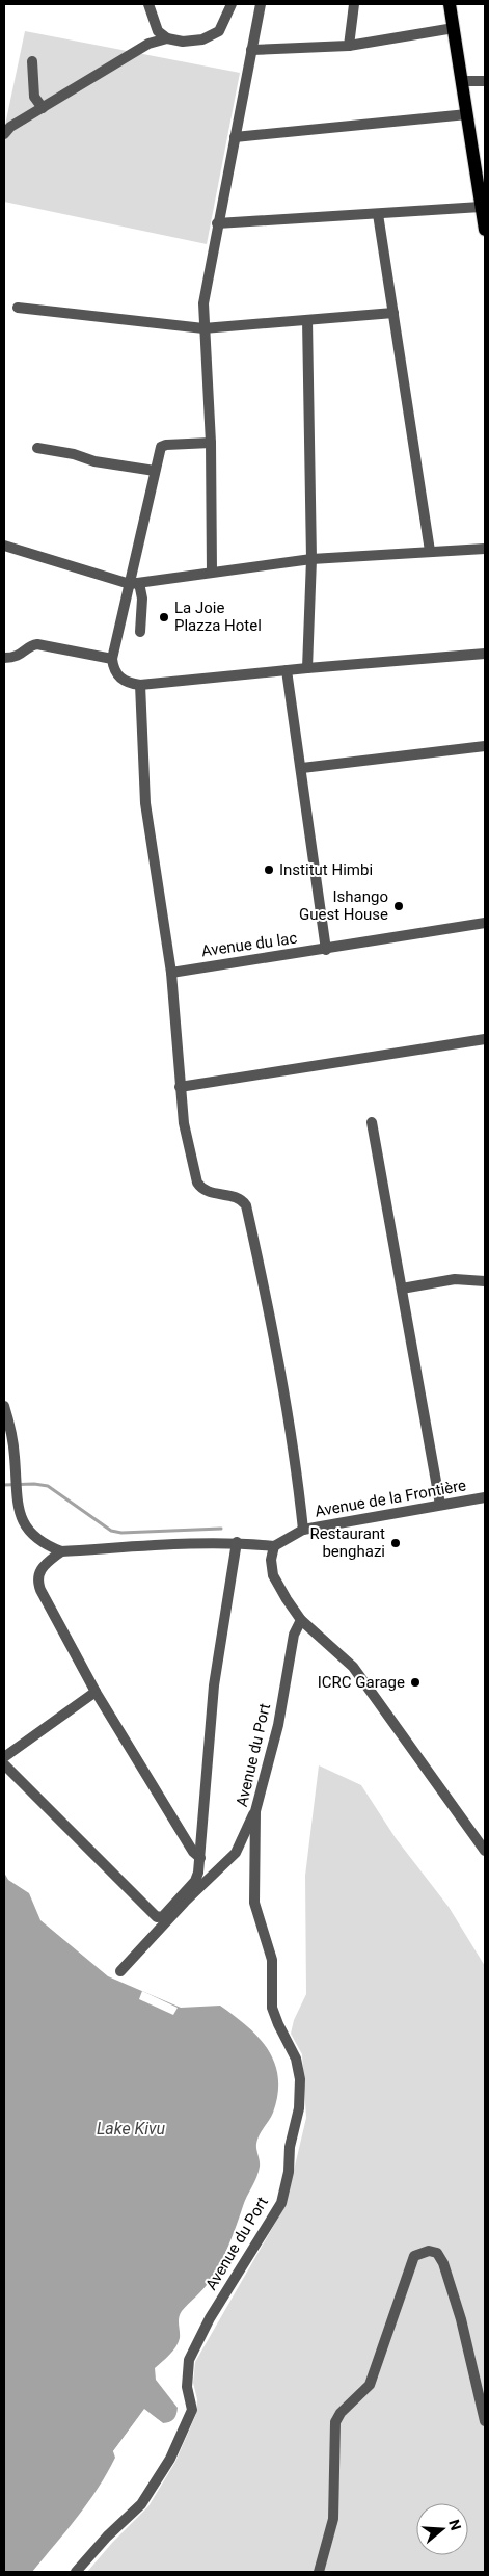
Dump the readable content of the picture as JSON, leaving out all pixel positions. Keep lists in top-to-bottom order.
{
  "streets": {
    "street": ["Avenue du lac", "Avenue de la Frontière", "Avenue du Port"]
  },
  "water": ["Lake Kivu"],
  "places": [
    "La Joie Plazza Hotel",
    "Institut Himbi",
    "Ishango Guest House",
    "Restaurant benghazi",
    "ICRC Garage"
  ],
  "north": "right"
}
